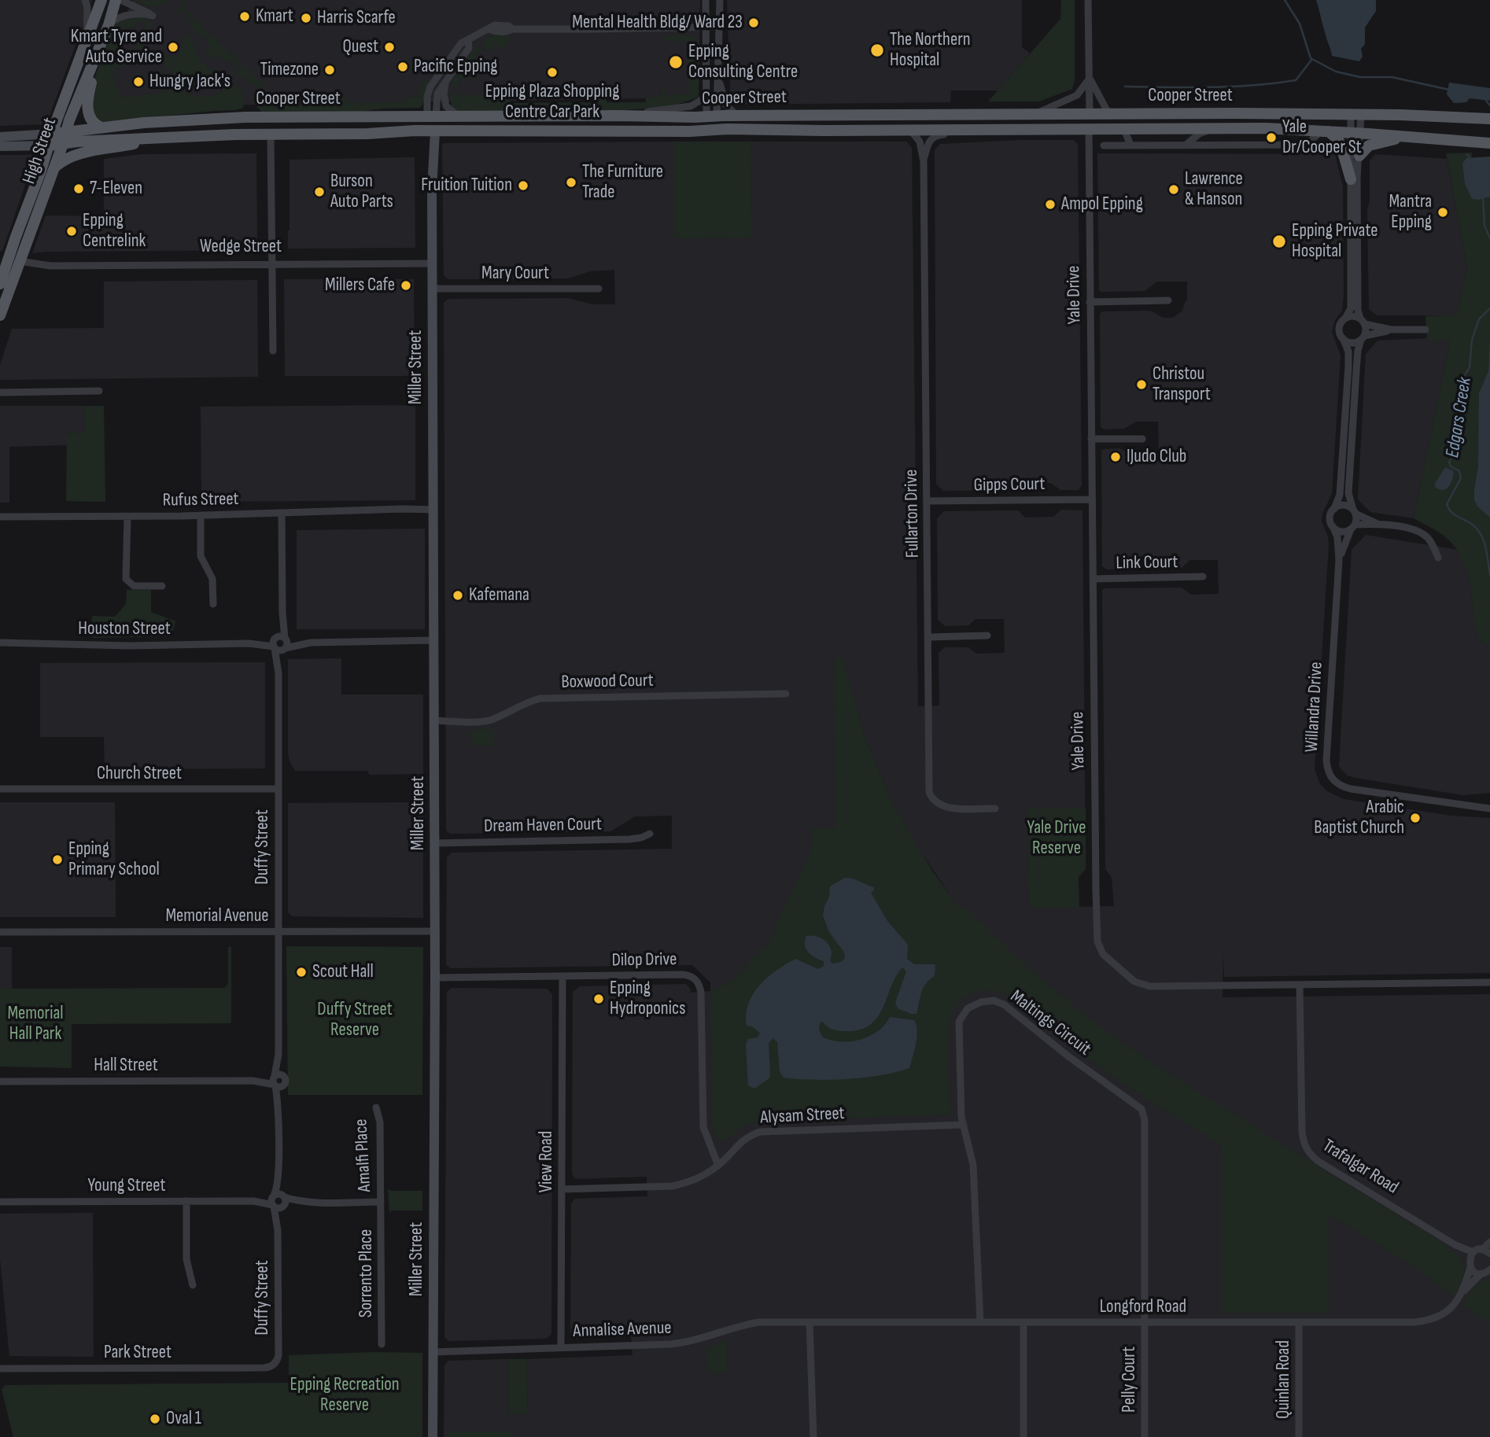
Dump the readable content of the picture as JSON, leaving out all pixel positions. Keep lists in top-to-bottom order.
{
  "streets": {
    "main road": ["Cooper Street", "High Street"],
    "street": [
      "Wedge Street",
      "Mary Court",
      "Yale Drive",
      "Miller Street",
      "Gipps Court",
      "Rufus Street",
      "Fullarton Drive",
      "Link Court",
      "Houston Street",
      "Boxwood Court",
      "Willandra Drive",
      "Church Street",
      "Dream Haven Court",
      "Duffy Street",
      "Memorial Avenue",
      "Dilop Drive",
      "Maltings Circuit",
      "Hall Street",
      "Alysam Street",
      "Amalfi Place",
      "View Road",
      "Trafalgar Road",
      "Young Street",
      "Sorrento Place",
      "Longford Road",
      "Annalise Avenue",
      "Park Street",
      "Pelly Court",
      "Quinlan Road"
    ]
  },
  "crossings": [
    ["Cooper Street", "High Street"],
    ["Cooper Street", "Yale Drive"],
    ["Cooper Street", "Miller Street"],
    ["Cooper Street", "Fullarton Drive"],
    ["High Street", "Wedge Street"],
    ["Wedge Street", "Miller Street"],
    ["Mary Court", "Miller Street"],
    ["Yale Drive", "Gipps Court"],
    ["Yale Drive", "Link Court"],
    ["Yale Drive", "Trafalgar Road"],
    ["Miller Street", "Rufus Street"],
    ["Miller Street", "Houston Street"],
    ["Miller Street", "Boxwood Court"],
    ["Miller Street", "Dream Haven Court"],
    ["Miller Street", "Memorial Avenue"],
    ["Miller Street", "Dilop Drive"],
    ["Miller Street", "Annalise Avenue"],
    ["Gipps Court", "Fullarton Drive"],
    ["Houston Street", "Duffy Street"],
    ["Church Street", "Duffy Street"],
    ["Duffy Street", "Memorial Avenue"],
    ["Duffy Street", "Hall Street"],
    ["Duffy Street", "Young Street"],
    ["Duffy Street", "Park Street"],
    ["Dilop Drive", "Alysam Street"],
    ["Dilop Drive", "View Road"],
    ["Maltings Circuit", "Alysam Street"],
    ["Maltings Circuit", "Longford Road"],
    ["Maltings Circuit", "Pelly Court"],
    ["Alysam Street", "View Road"],
    ["Amalfi Place", "Young Street"],
    ["Amalfi Place", "Sorrento Place"],
    ["View Road", "Annalise Avenue"],
    ["Trafalgar Road", "Longford Road"],
    ["Young Street", "Sorrento Place"],
    ["Longford Road", "Annalise Avenue"],
    ["Longford Road", "Pelly Court"],
    ["Longford Road", "Quinlan Road"]
  ],
  "water": ["Edgars Creek"],
  "parks": [
    "Yale Drive Reserve",
    "Duffy Street Reserve",
    "Memorial Hall Park",
    "Epping Recreation Reserve"
  ],
  "places": [
    "Kmart",
    "Harris Scarfe",
    "Mental Health Bldg/ Ward 23",
    "Kmart Tyre and Auto Service",
    "Quest",
    "The Northern Hospital",
    "Epping Consulting Centre",
    "Pacific Epping",
    "Timezone",
    "Epping Plaza Shopping Centre Car Park",
    "Hungry Jack's",
    "Yale Dr/Cooper St",
    "The Furniture Trade",
    "Fruition Tuition",
    "7-Eleven",
    "Lawrence & Hanson",
    "Burson Auto Parts",
    "Ampol Epping",
    "Mantra Epping",
    "Epping Centrelink",
    "Epping Private Hospital",
    "Millers Cafe",
    "Christou Transport",
    "IJudo Club",
    "Kafemana",
    "Arabic Baptist Church",
    "Epping Primary School",
    "Scout Hall",
    "Epping Hydroponics",
    "Oval 1"
  ]
}
